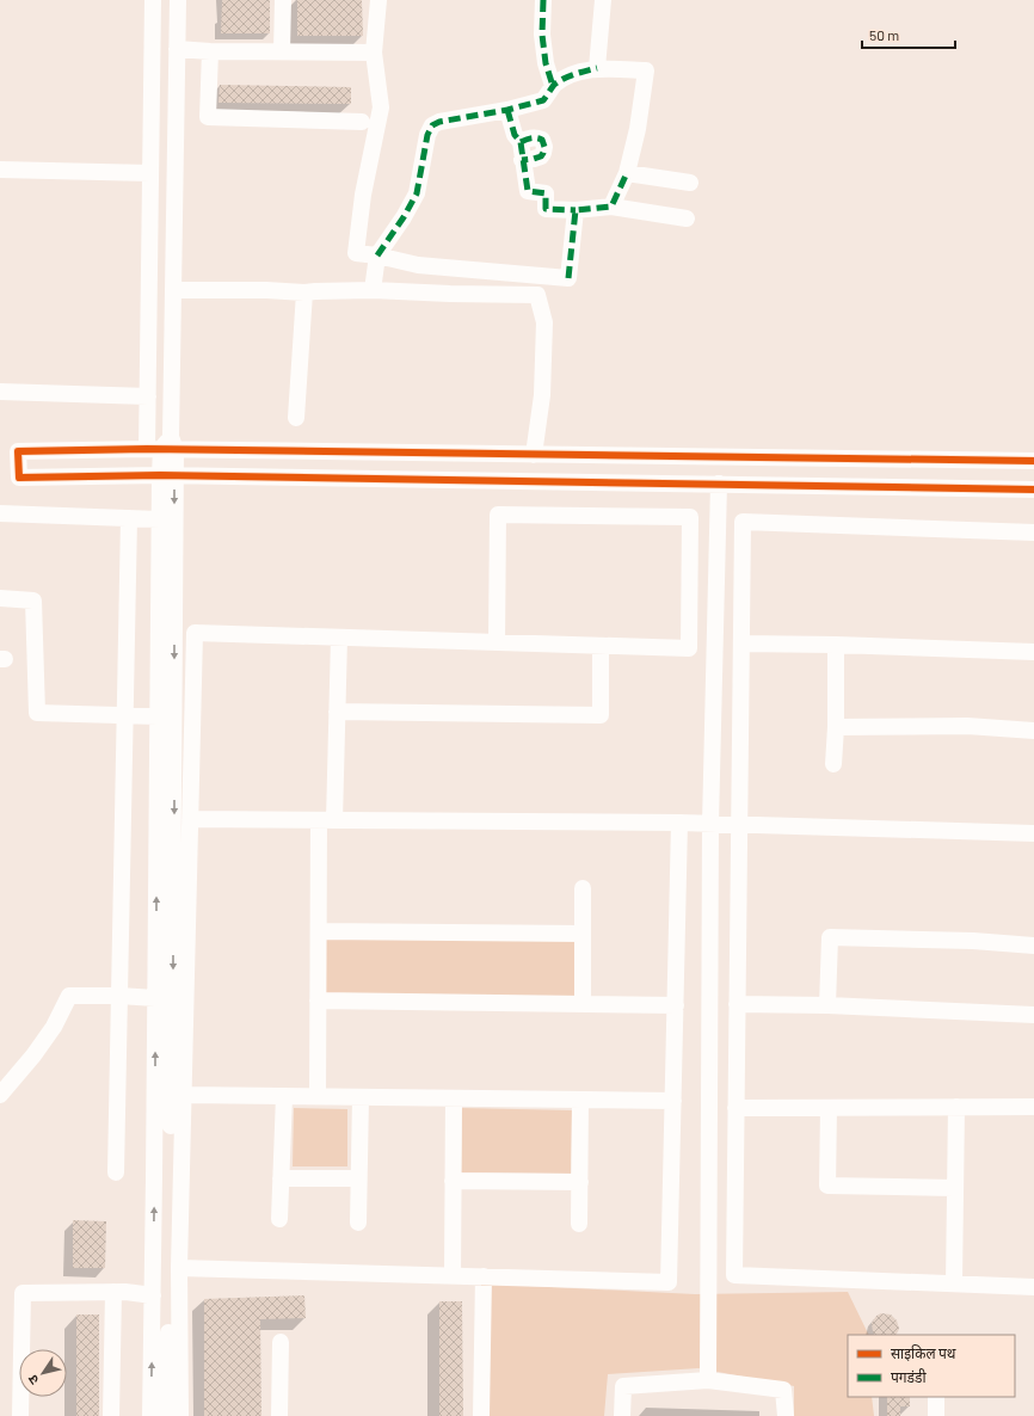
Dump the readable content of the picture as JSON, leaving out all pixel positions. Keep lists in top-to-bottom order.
{
  "legend": ["साइकिल पथ", "पगडंडी"],
  "scale_bar": "50 m",
  "north": "bottom left"
}
